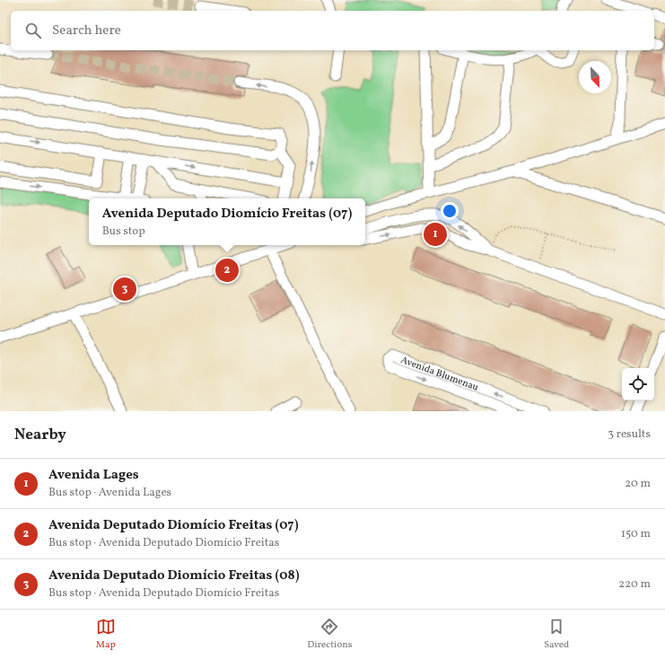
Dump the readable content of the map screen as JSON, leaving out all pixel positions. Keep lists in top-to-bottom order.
{
  "streets": {
    "street": ["Avenida Blumenau"]
  },
  "north": "bottom right",
  "page": {
    "search": "Search here",
    "popup": ["Avenida Deputado Diomício Freitas (07)", "Bus stop"],
    "pins": ["1", "2", "3"],
    "heading": ["Nearby", "3 results"],
    "list": [
      {
        "mark": "1",
        "name": "Avenida Lages",
        "note": "Bus stop · Avenida Lages",
        "value": "20 m"
      },
      {
        "mark": "2",
        "name": "Avenida Deputado Diomício Freitas (07)",
        "note": "Bus stop · Avenida Deputado Diomício Freitas",
        "value": "150 m"
      },
      {
        "mark": "3",
        "name": "Avenida Deputado Diomício Freitas (08)",
        "note": "Bus stop · Avenida Deputado Diomício Freitas",
        "value": "220 m"
      }
    ],
    "nav": ["Map", "Directions", "Saved"]
  }
}
